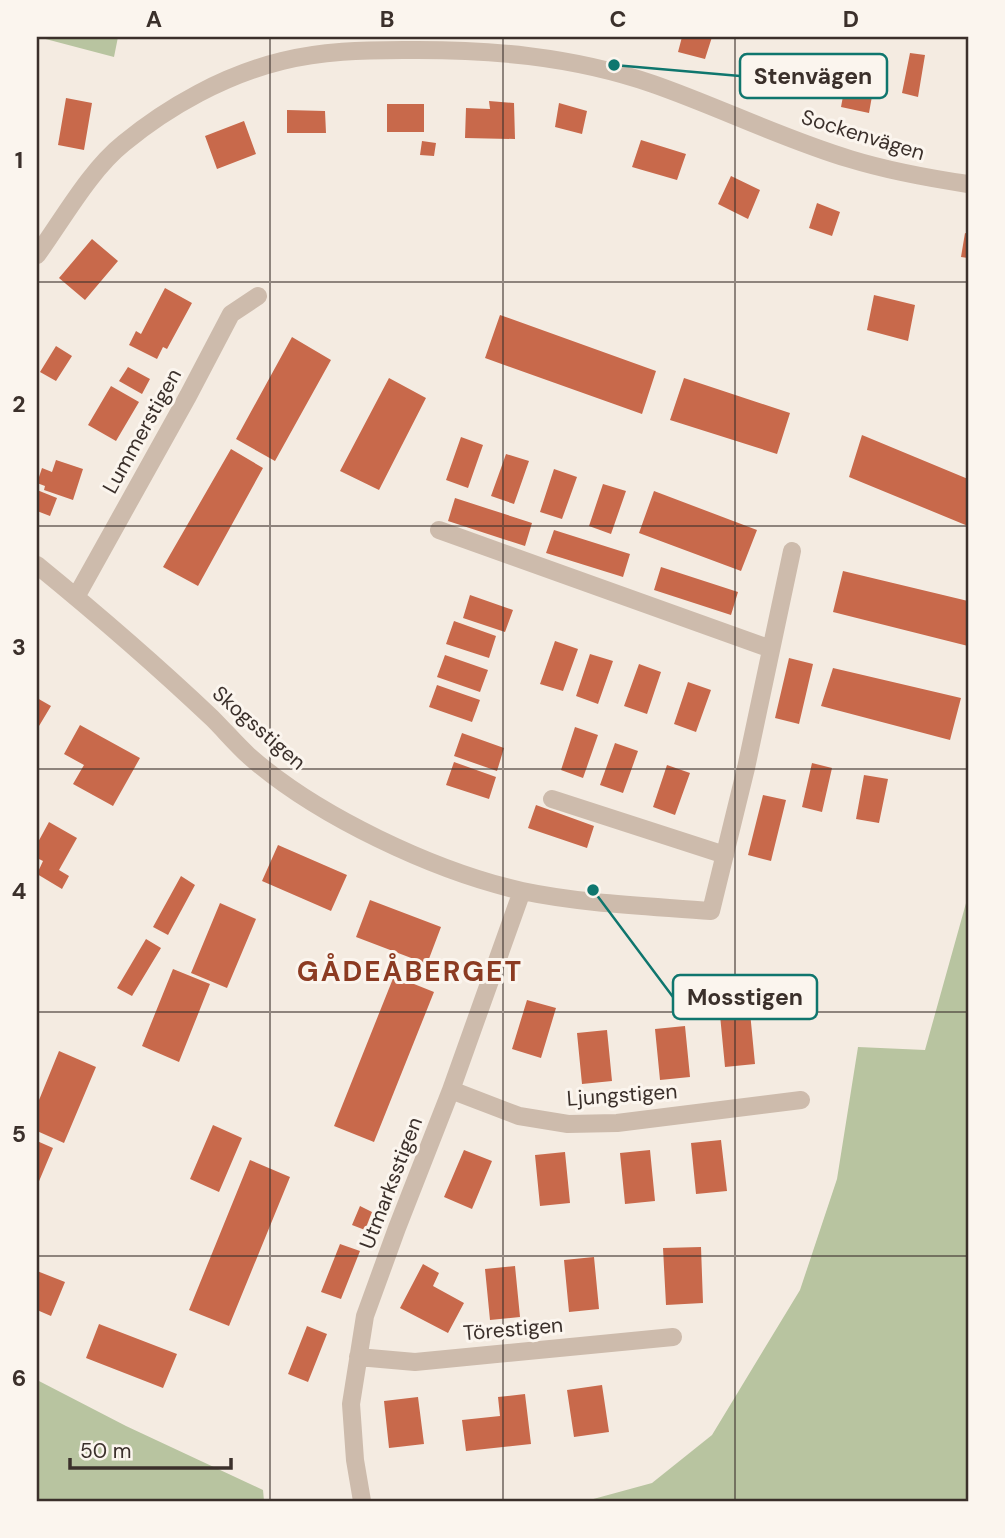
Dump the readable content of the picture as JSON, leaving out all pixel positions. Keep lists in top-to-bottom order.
{
  "streets": {
    "street": [
      "Sockenvägen",
      "Lummerstigen",
      "Skogsstigen",
      "Ljungstigen",
      "Utmarksstigen",
      "Törestigen"
    ]
  },
  "crossings": [
    ["Lummerstigen", "Skogsstigen"],
    ["Skogsstigen", "Utmarksstigen"],
    ["Ljungstigen", "Utmarksstigen"],
    ["Utmarksstigen", "Törestigen"]
  ],
  "districts": ["GÅDEÅBERGET"],
  "places": ["Stenvägen", "Mosstigen"],
  "scale_bar": "50 m",
  "grid": {
    "columns": [
      "A",
      "B",
      "C",
      "D"
    ],
    "rows": [
      "1",
      "2",
      "3",
      "4",
      "5",
      "6"
    ]
  }
}
